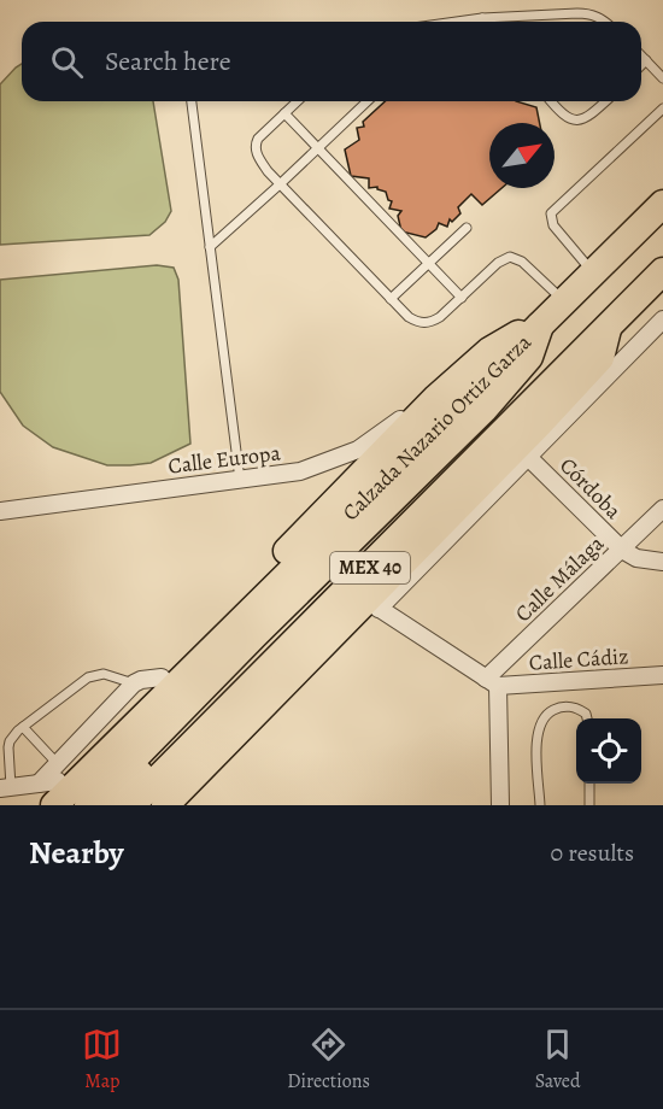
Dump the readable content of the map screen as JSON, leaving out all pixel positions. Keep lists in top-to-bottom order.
{
  "streets": {
    "main road": ["Calzada Nazario Ortiz Garza", "MEX 40"],
    "street": [
      "Calle Europa",
      "Córdoba",
      "Calle Málaga",
      "Calle Cádiz"
    ]
  },
  "crossings": [
    ["Córdoba", "Calle Málaga"],
    ["Calle Málaga", "Calle Cádiz"]
  ],
  "north": "top right",
  "page": {
    "search": "Search here",
    "heading": ["Nearby", "0 results"],
    "nav": ["Map", "Directions", "Saved"]
  }
}
